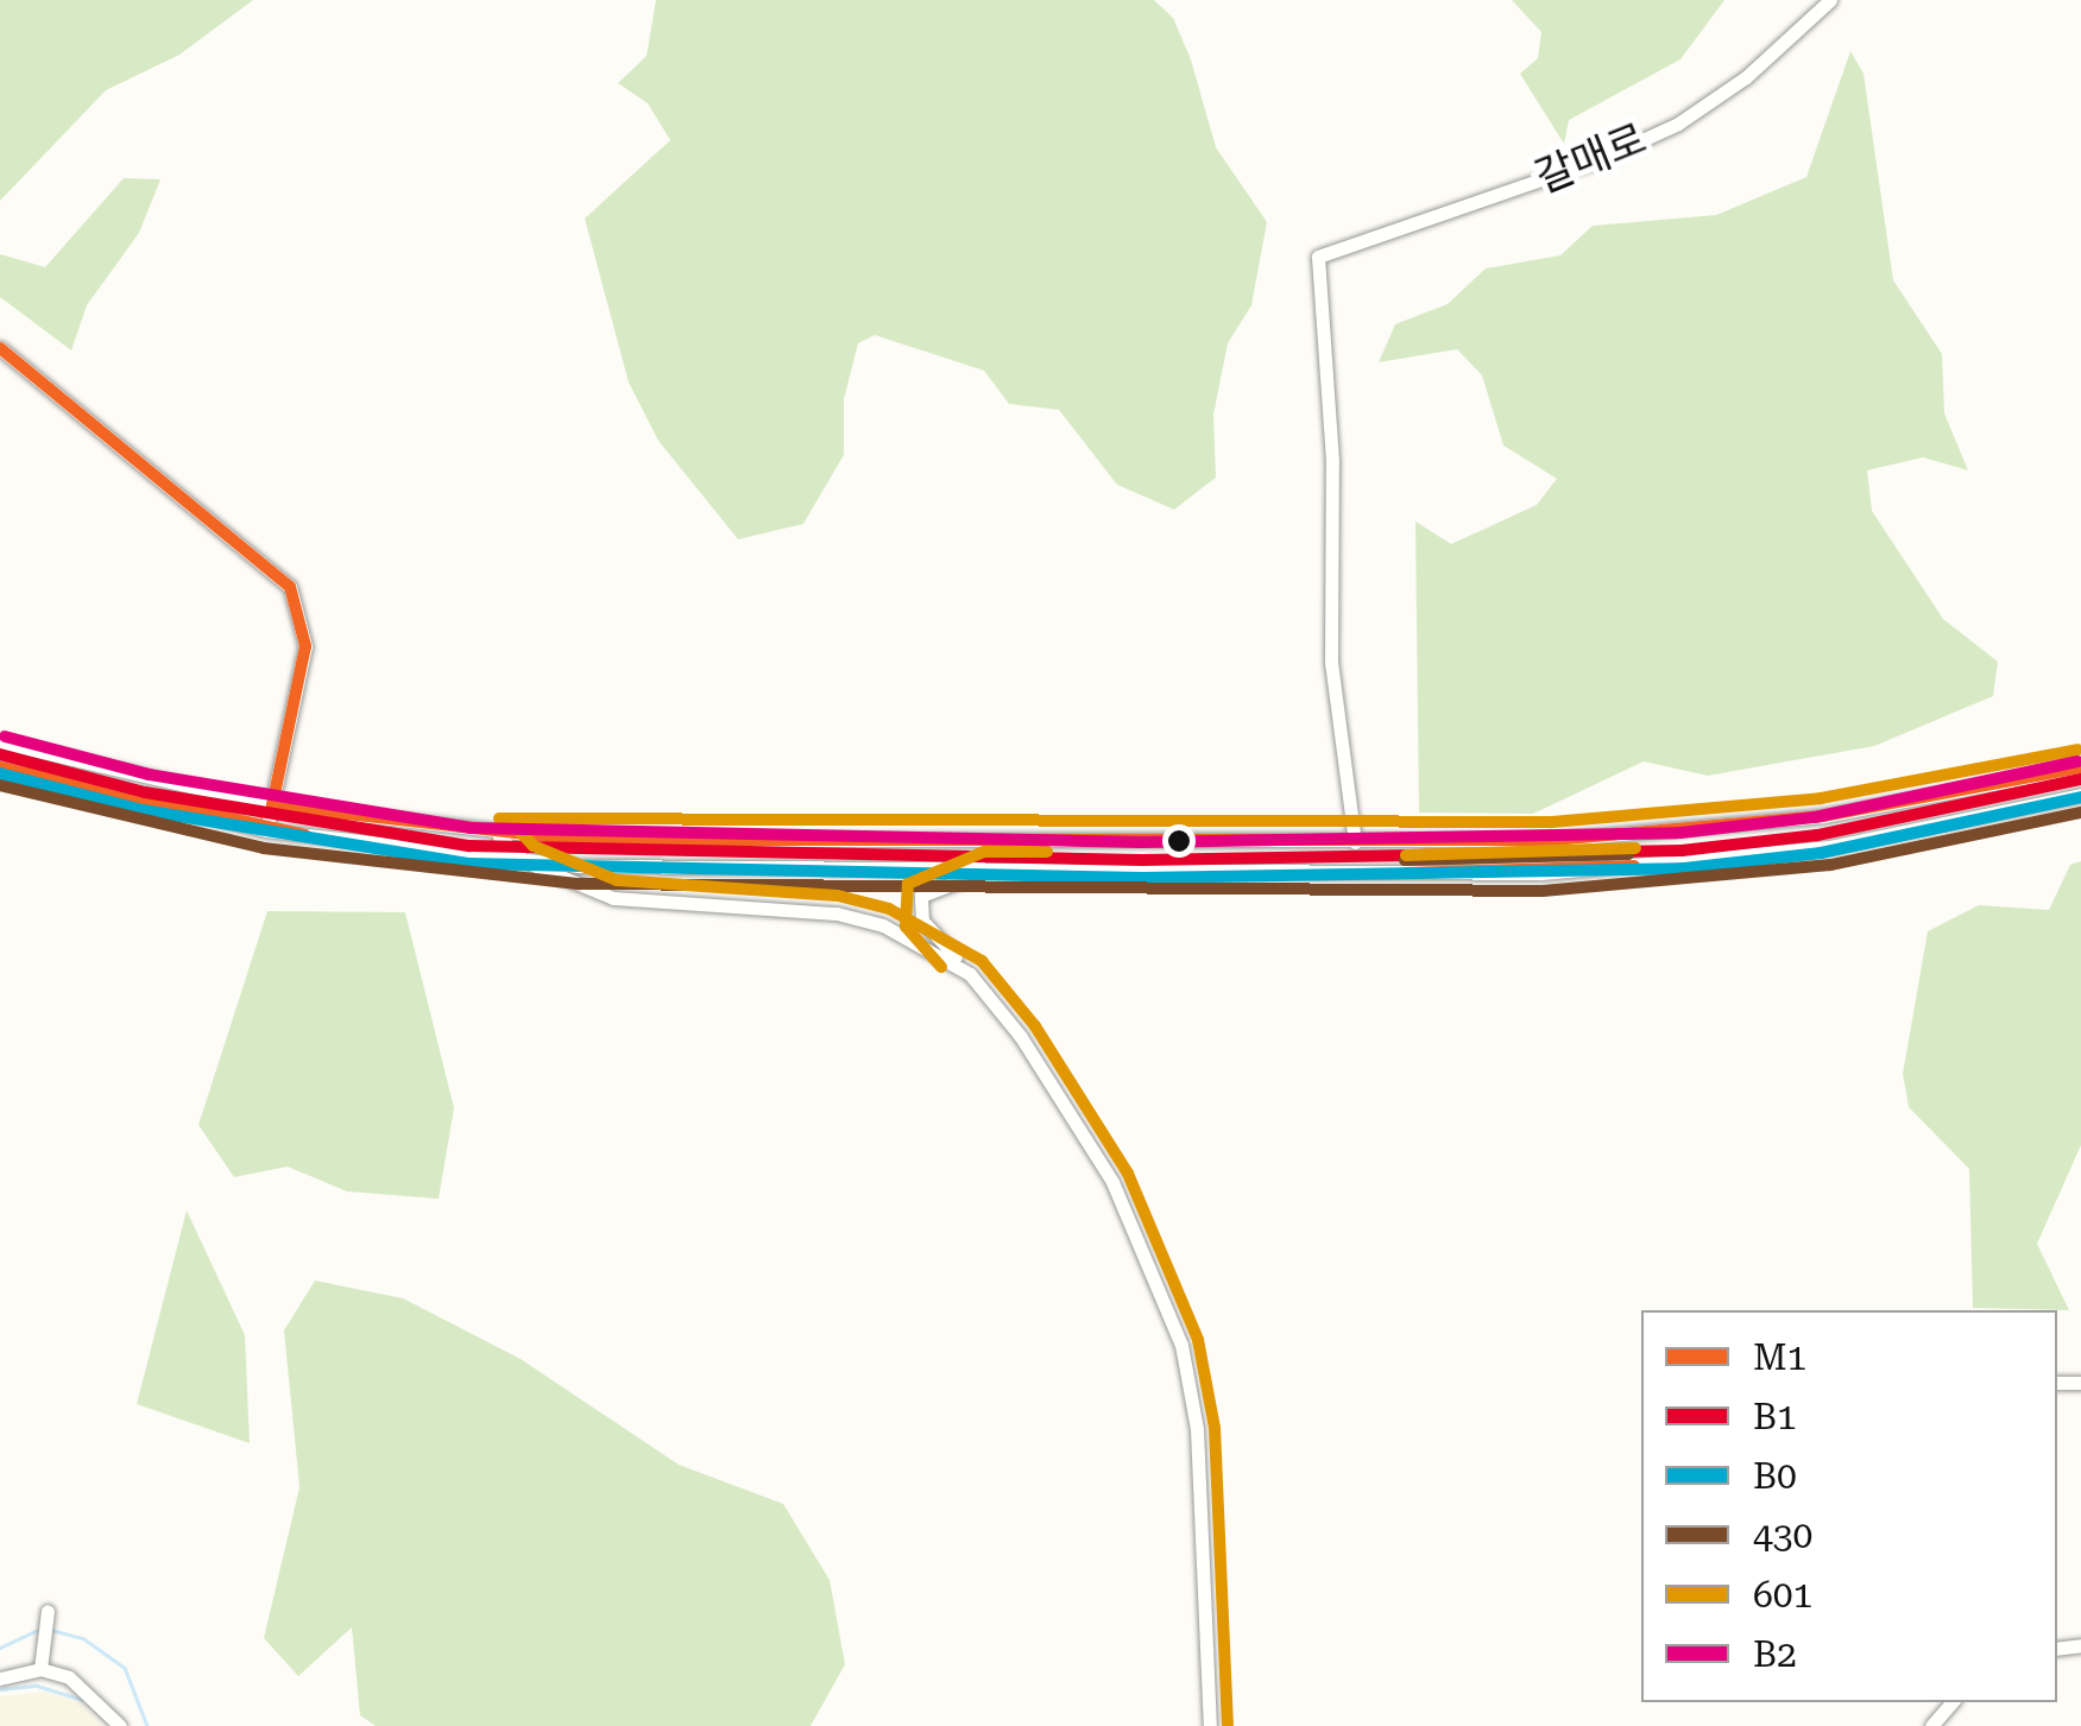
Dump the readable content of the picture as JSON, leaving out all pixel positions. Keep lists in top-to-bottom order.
{
  "streets": {
    "street": ["갈매로"]
  },
  "lines": [
    "transit line M1",
    "transit line B2",
    "transit line 601",
    "transit line B1",
    "transit line B0",
    "transit line 430"
  ],
  "legend": [
    "M1",
    "B1",
    "B0",
    "430",
    "601",
    "B2"
  ]
}
